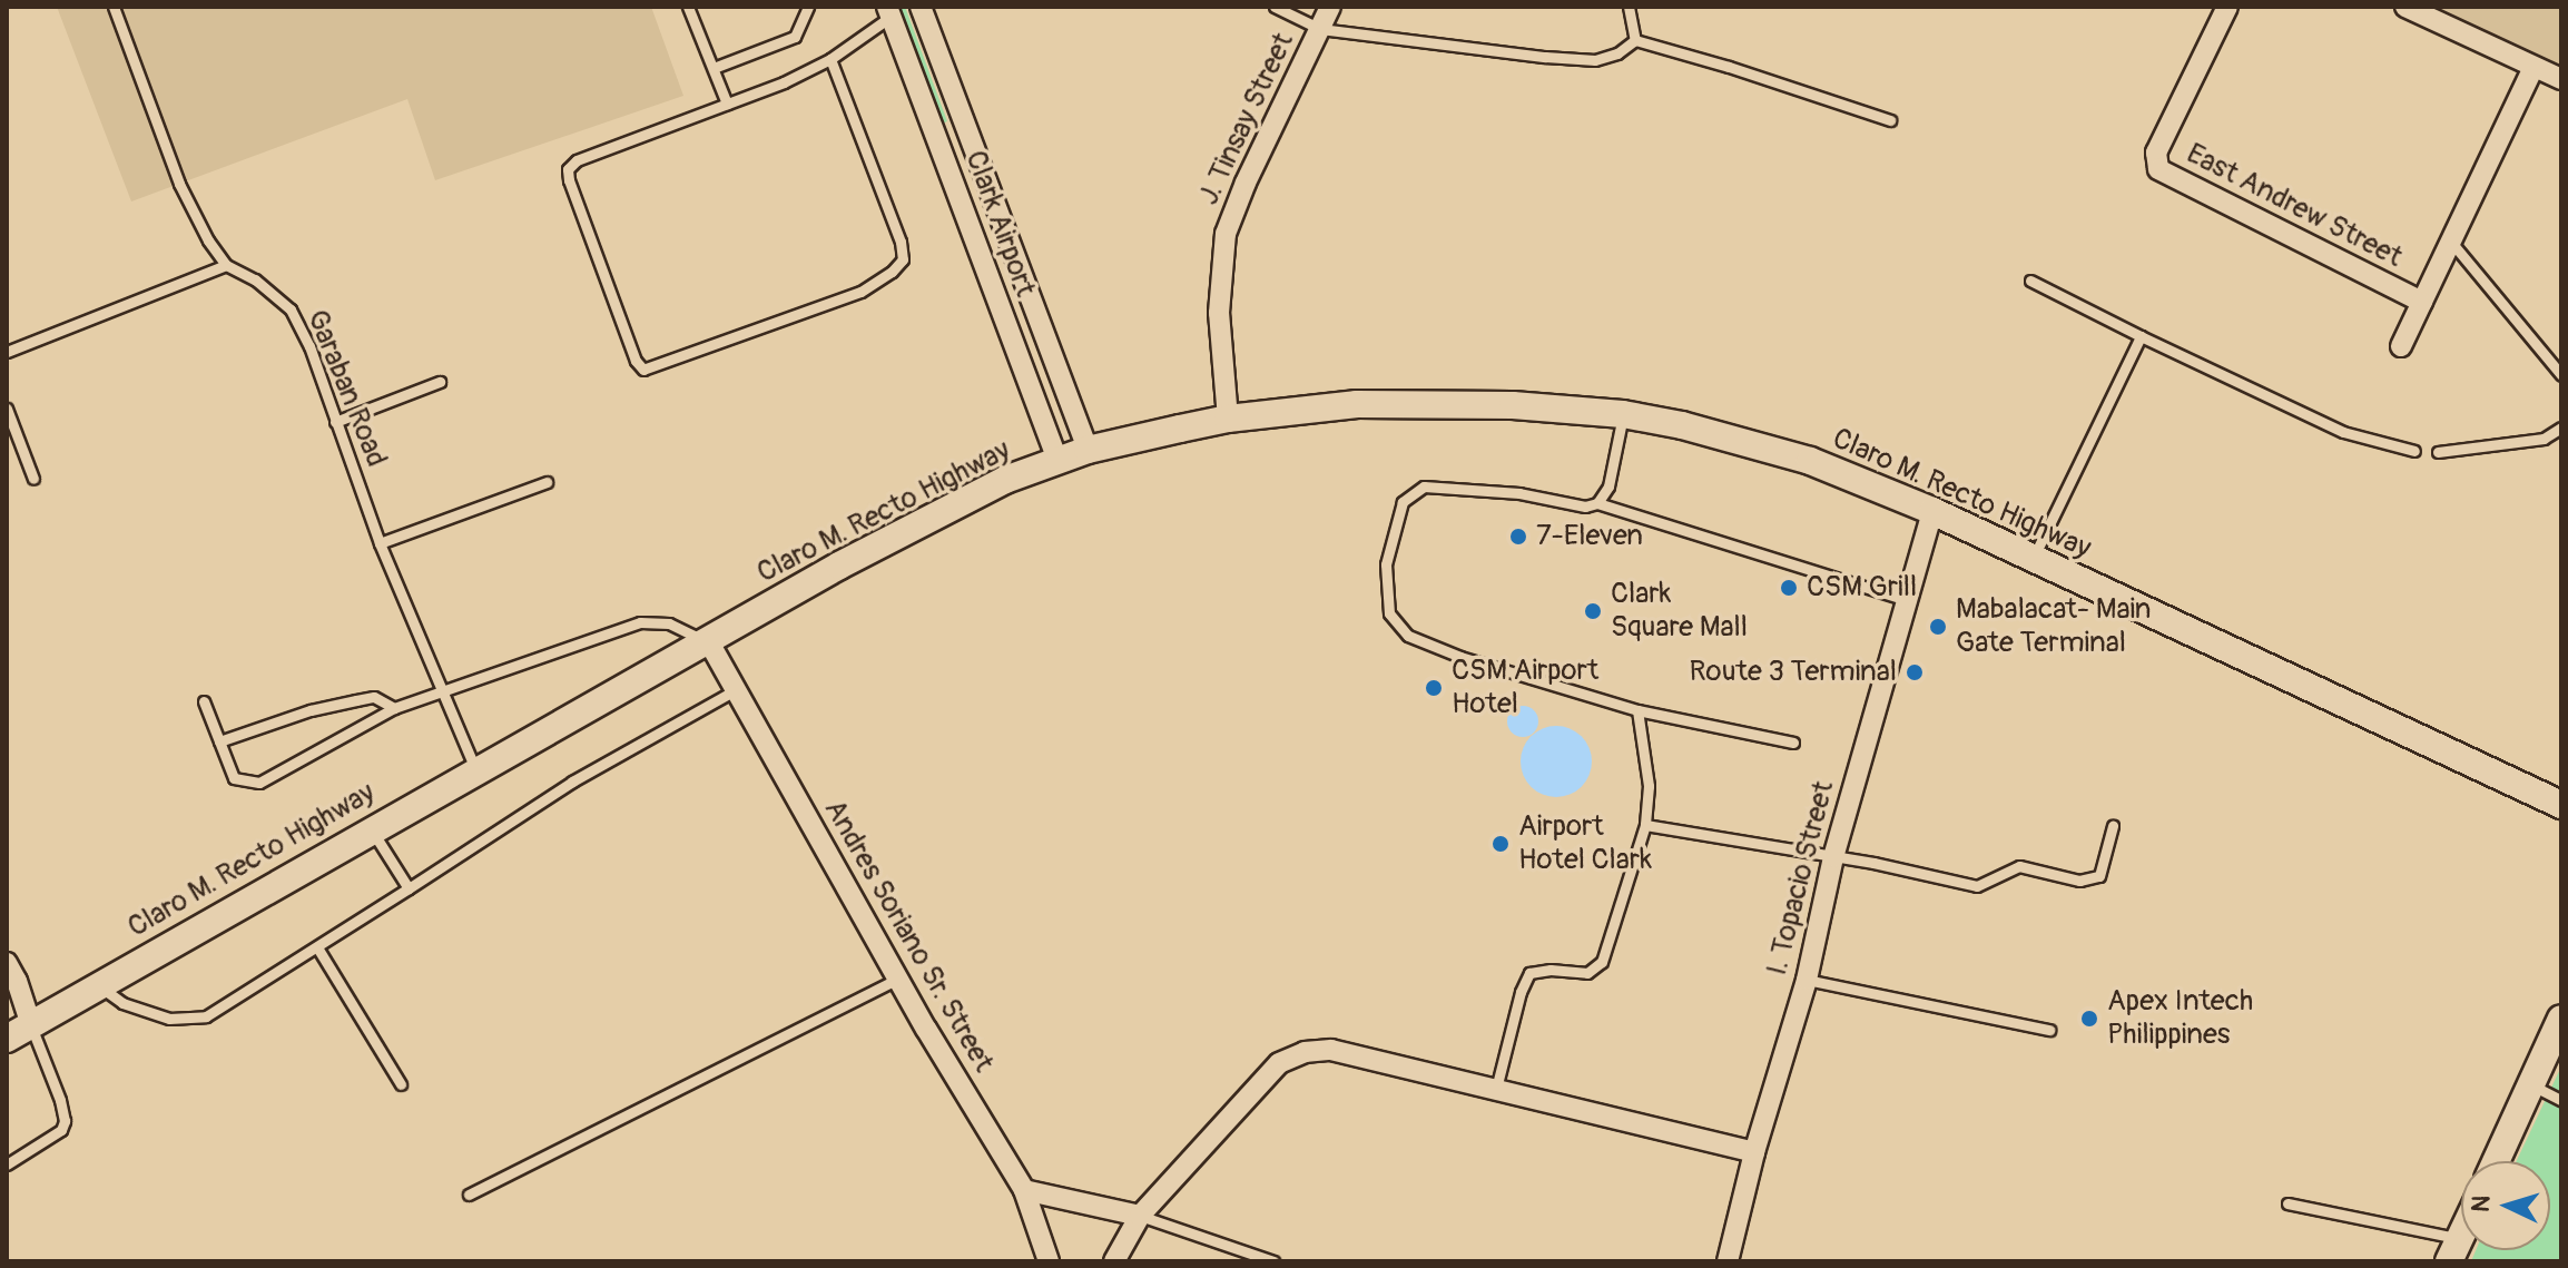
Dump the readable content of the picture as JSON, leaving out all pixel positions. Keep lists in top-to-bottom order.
{
  "streets": {
    "main road": ["Claro M. Recto Highway"],
    "street": [
      "J. Tinsay Street",
      "East Andrew Street",
      "Clark Airport",
      "I. Topacio Street",
      "Andres Soriano Sr. Street"
    ],
    "lane": ["Garaban Road"]
  },
  "crossings": [
    ["J. Tinsay Street", "Claro M. Recto Highway"],
    ["Clark Airport", "Claro M. Recto Highway"],
    ["Garaban Road", "Claro M. Recto Highway"],
    ["Claro M. Recto Highway", "I. Topacio Street"],
    ["Claro M. Recto Highway", "Andres Soriano Sr. Street"]
  ],
  "places": [
    "7-Eleven",
    "CSM Grill",
    "Clark Square Mall",
    "Mabalacat- Main Gate Terminal",
    "Route 3 Terminal",
    "CSM Airport Hotel",
    "Airport Hotel Clark",
    "Apex Intech Philippines"
  ],
  "north": "left"
}
